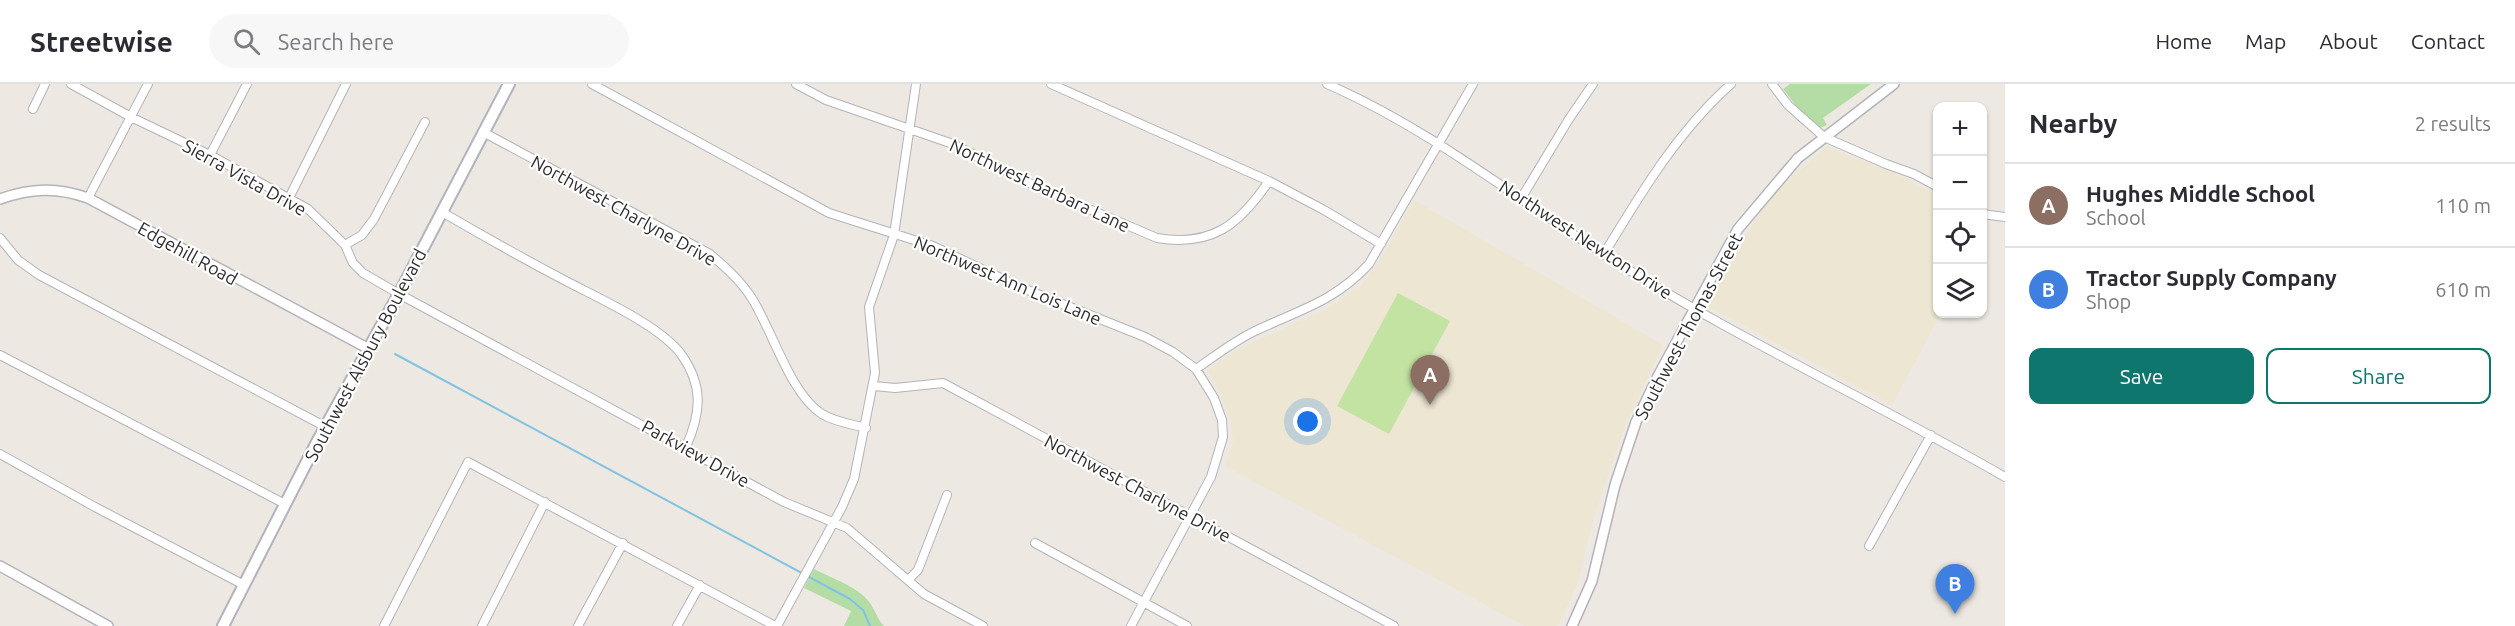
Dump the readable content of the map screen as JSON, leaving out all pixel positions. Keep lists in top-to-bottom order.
{
  "streets": {
    "main road": ["Southwest Alsbury Boulevard"],
    "street": [
      "Sierra Vista Drive",
      "Northwest Barbara Lane",
      "Northwest Charlyne Drive",
      "Northwest Newton Drive",
      "Edgehill Road",
      "Northwest Ann Lois Lane",
      "Southwest Thomas Street",
      "Parkview Drive"
    ]
  },
  "crossings": [
    ["Sierra Vista Drive", "Southwest Alsbury Boulevard"],
    ["Sierra Vista Drive", "Parkview Drive"],
    ["Northwest Charlyne Drive", "Southwest Alsbury Boulevard"],
    ["Northwest Newton Drive", "Southwest Thomas Street"],
    ["Edgehill Road", "Southwest Alsbury Boulevard"],
    ["Southwest Alsbury Boulevard", "Parkview Drive"]
  ],
  "page": {
    "header": "Streetwise",
    "search": "Search here",
    "nav": [
      "Home",
      "Map",
      "About",
      "Contact"
    ],
    "heading": ["Nearby", "2 results"],
    "map_buttons": ["+", "−"],
    "list": [
      {
        "mark": "A",
        "name": "Hughes Middle School",
        "note": "School",
        "value": "110 m"
      },
      {
        "mark": "B",
        "name": "Tractor Supply Company",
        "note": "Shop",
        "value": "610 m"
      }
    ],
    "buttons": ["Save", "Share"],
    "pins": ["A", "B"]
  }
}
